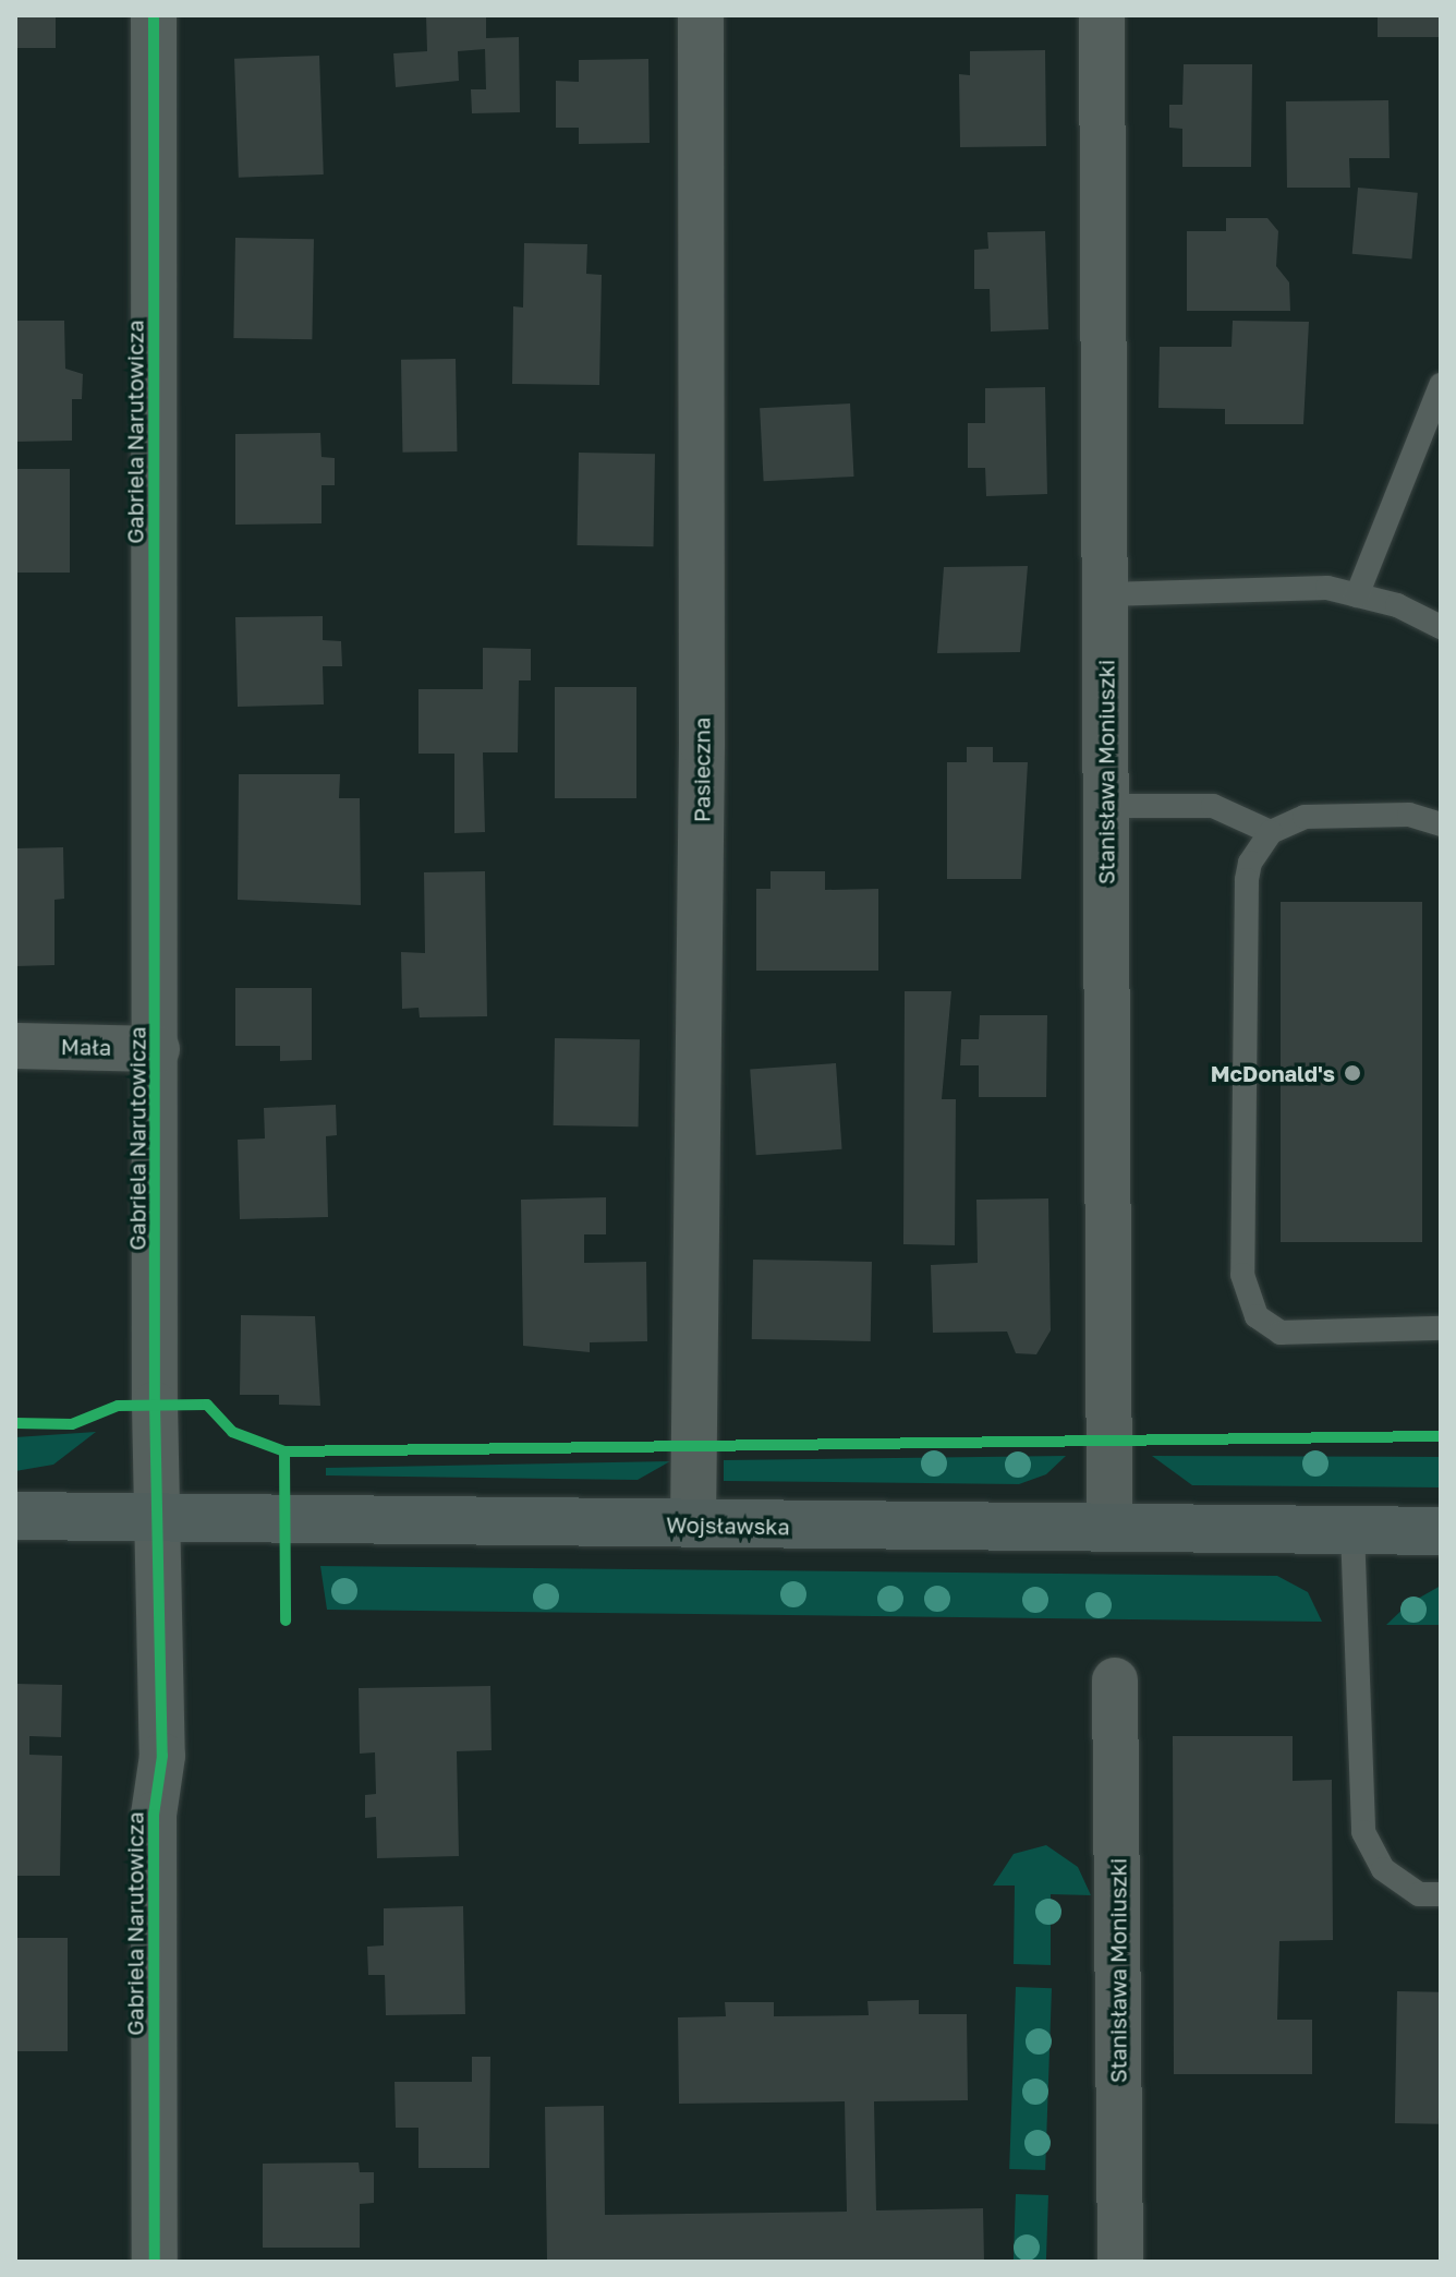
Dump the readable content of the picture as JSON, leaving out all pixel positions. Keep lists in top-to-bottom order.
{
  "streets": {
    "street": [
      "Gabriela Narutowicza",
      "Pasieczna",
      "Stanisława Moniuszki",
      "Mała",
      "Wojsławska"
    ]
  },
  "crossings": [
    ["Gabriela Narutowicza", "Mała"],
    ["Gabriela Narutowicza", "Wojsławska"],
    ["Pasieczna", "Wojsławska"],
    ["Stanisława Moniuszki", "Wojsławska"]
  ],
  "places": ["McDonald's"]
}
